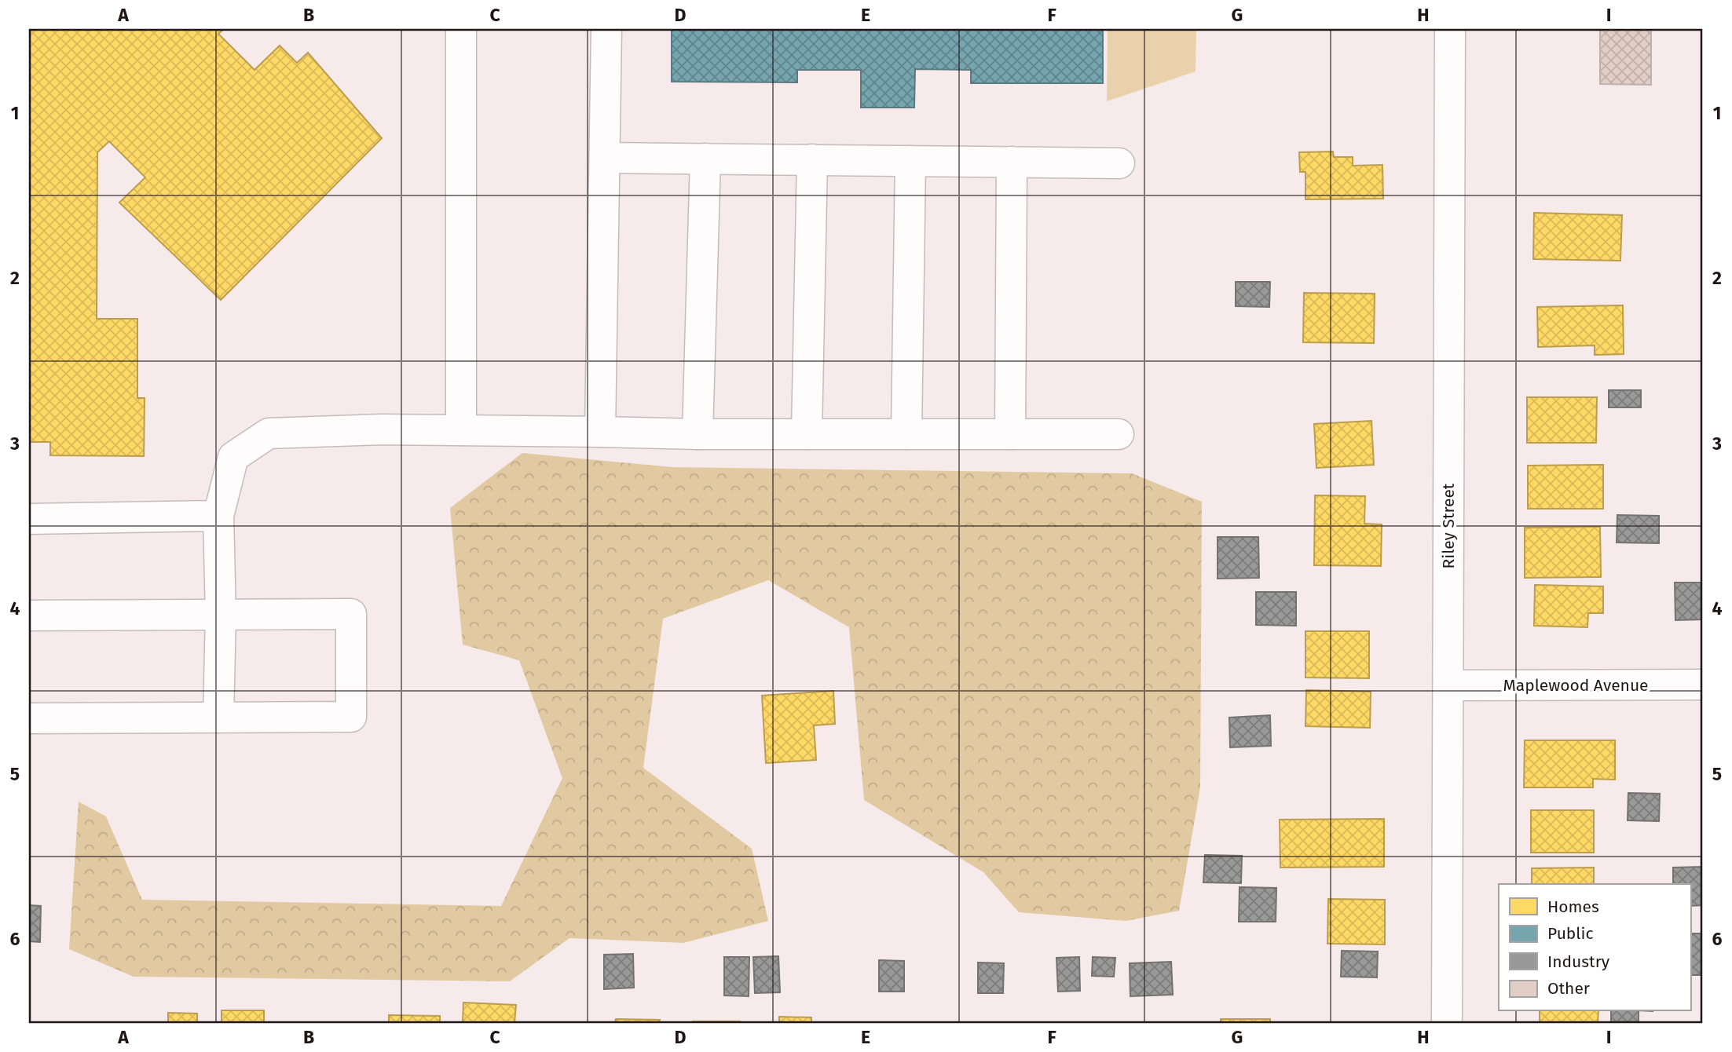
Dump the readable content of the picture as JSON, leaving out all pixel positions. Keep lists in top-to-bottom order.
{
  "streets": {
    "street": ["Riley Street", "Maplewood Avenue"]
  },
  "crossings": [
    ["Riley Street", "Maplewood Avenue"]
  ],
  "legend": [
    "Homes",
    "Public",
    "Industry",
    "Other"
  ],
  "grid": {
    "columns": [
      "A",
      "B",
      "C",
      "D",
      "E",
      "F",
      "G",
      "H",
      "I"
    ],
    "rows": [
      "1",
      "2",
      "3",
      "4",
      "5",
      "6"
    ]
  }
}
